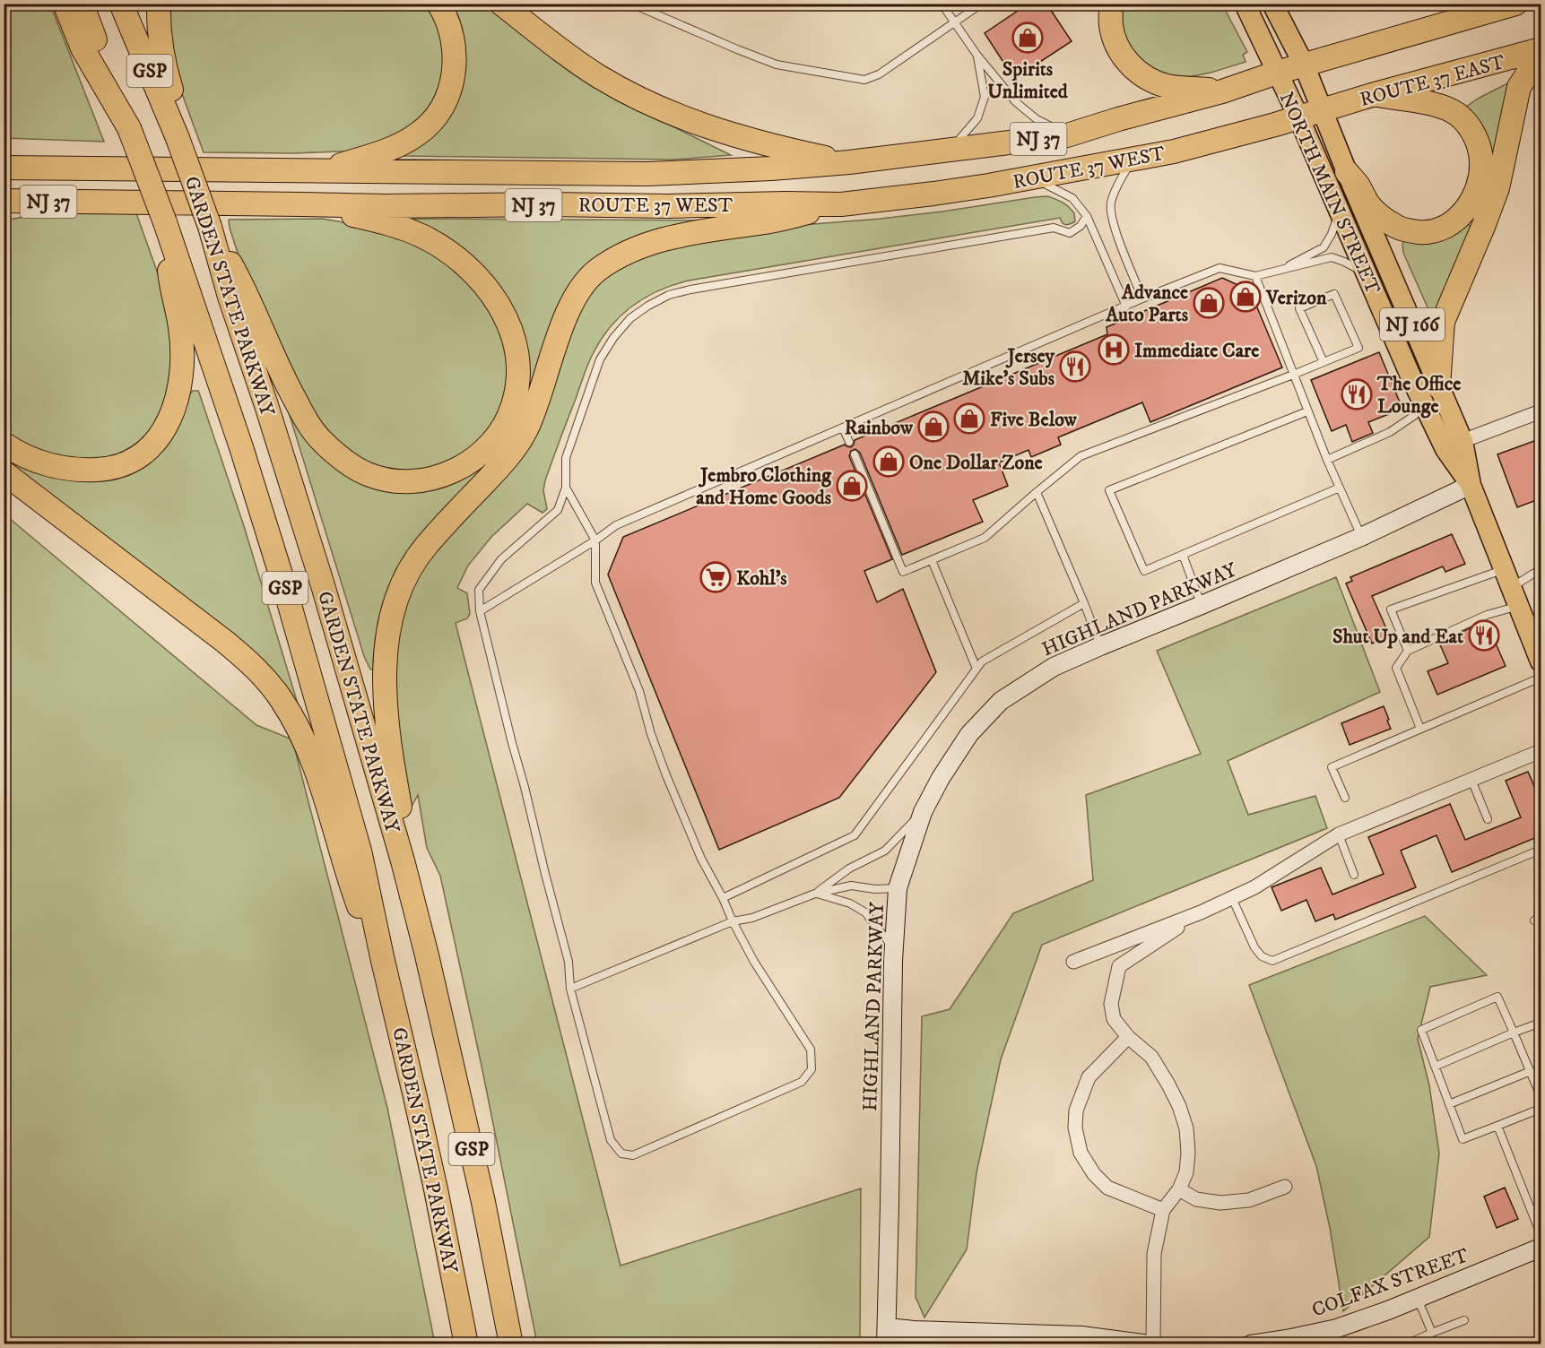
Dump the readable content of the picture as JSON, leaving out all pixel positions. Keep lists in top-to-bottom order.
{
  "streets": {
    "highway": [
      "GSP",
      "ROUTE 37 EAST",
      "NJ 37",
      "ROUTE 37 WEST",
      "GARDEN STATE PARKWAY"
    ],
    "main road": ["NORTH MAIN STREET", "NJ 166"],
    "street": ["HIGHLAND PARKWAY", "COLFAX STREET"]
  },
  "crossings": [
    ["ROUTE 37 EAST", "NJ 37"],
    ["ROUTE 37 EAST", "NORTH MAIN STREET"],
    ["NJ 37", "ROUTE 37 WEST"],
    ["NJ 37", "NORTH MAIN STREET"],
    ["NJ 37", "NJ 166"],
    ["ROUTE 37 WEST", "NORTH MAIN STREET"],
    ["ROUTE 37 WEST", "NJ 166"],
    ["NORTH MAIN STREET", "NJ 166"],
    ["NORTH MAIN STREET", "HIGHLAND PARKWAY"]
  ],
  "places": {
    "shop": [
      "Spirits Unlimited",
      "Verizon",
      "Advance Auto Parts",
      "Five Below",
      "Rainbow",
      "One Dollar Zone",
      "Jembro Clothing and Home Goods"
    ],
    "hospital": ["Immediate Care"],
    "restaurant": ["Jersey Mike's Subs", "The Office Lounge", "Shut Up and Eat"],
    "supermarket": ["Kohl's"]
  }
}
